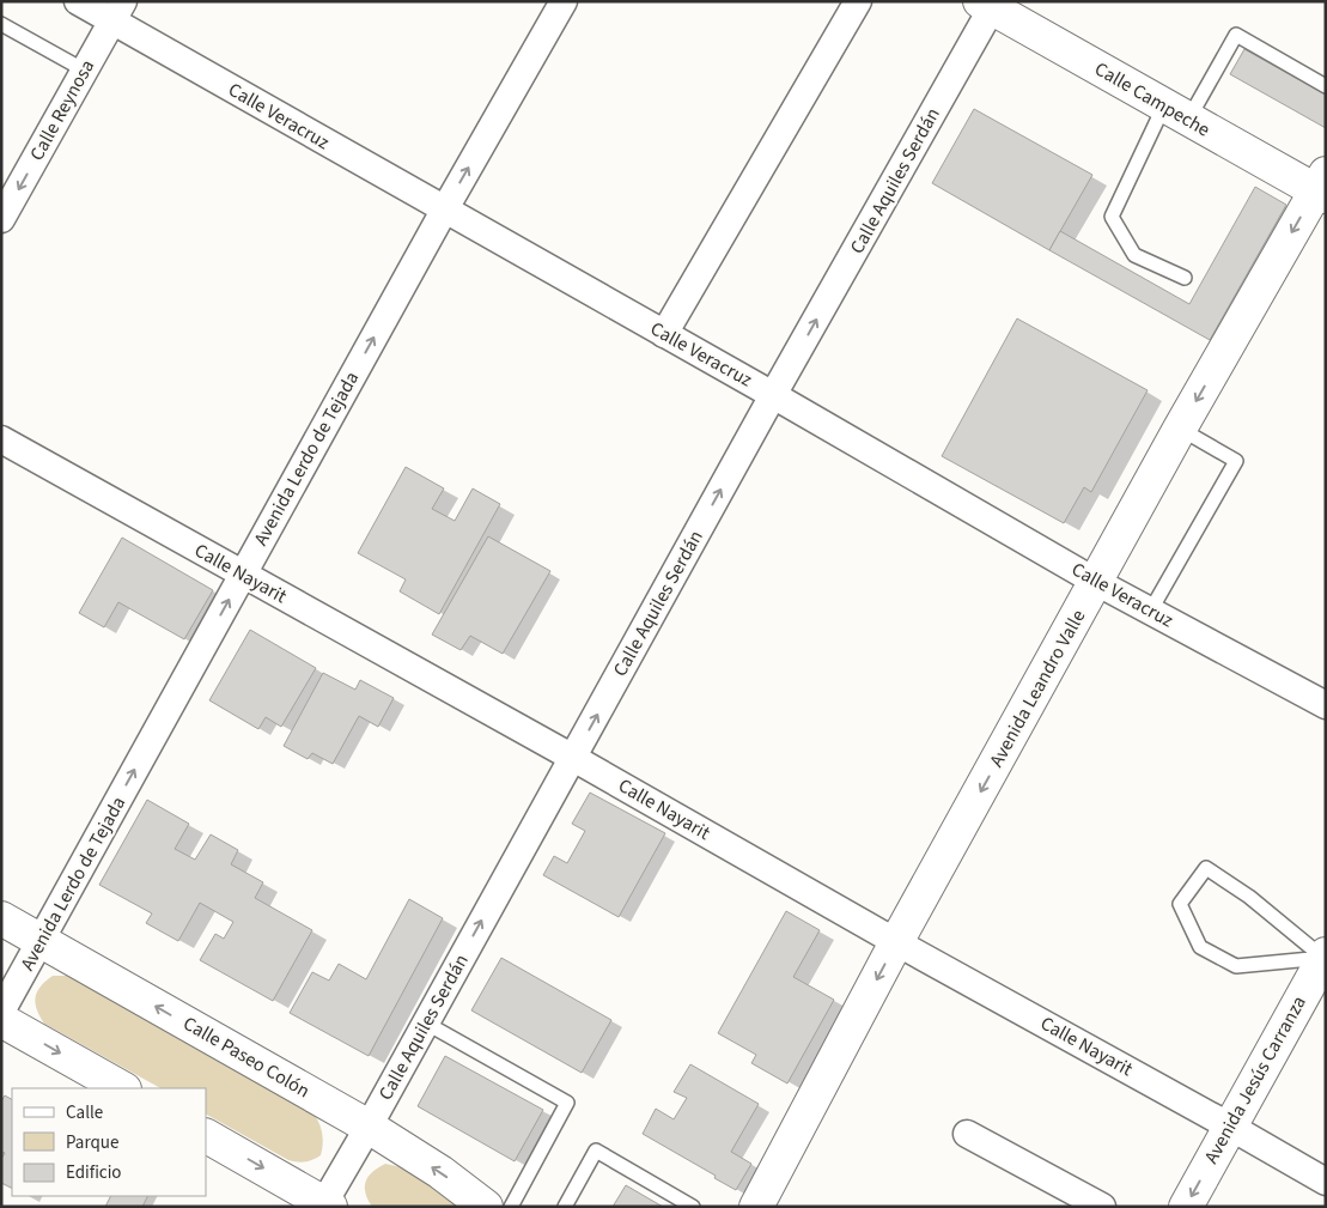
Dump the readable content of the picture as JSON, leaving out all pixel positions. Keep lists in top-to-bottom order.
{
  "streets": {
    "main road": [
      "Calle Campeche",
      "Avenida Leandro Valle",
      "Calle Paseo Colón",
      "Avenida Jesús Carranza"
    ],
    "street": [
      "Calle Reynosa",
      "Calle Veracruz",
      "Calle Aquiles Serdán",
      "Avenida Lerdo de Tejada",
      "Calle Nayarit"
    ]
  },
  "crossings": [
    ["Calle Campeche", "Calle Aquiles Serdán"],
    ["Calle Campeche", "Avenida Leandro Valle"],
    ["Calle Reynosa", "Calle Veracruz"],
    ["Calle Veracruz", "Calle Aquiles Serdán"],
    ["Calle Veracruz", "Avenida Lerdo de Tejada"],
    ["Calle Veracruz", "Avenida Leandro Valle"],
    ["Calle Aquiles Serdán", "Calle Nayarit"],
    ["Calle Aquiles Serdán", "Calle Paseo Colón"],
    ["Avenida Lerdo de Tejada", "Calle Nayarit"],
    ["Avenida Lerdo de Tejada", "Calle Paseo Colón"],
    ["Calle Nayarit", "Avenida Leandro Valle"],
    ["Calle Nayarit", "Avenida Jesús Carranza"]
  ],
  "one_way": ["Calle Reynosa", "Avenida Lerdo de Tejada", "Avenida Leandro Valle"],
  "legend": ["Calle", "Parque", "Edificio"]
}
